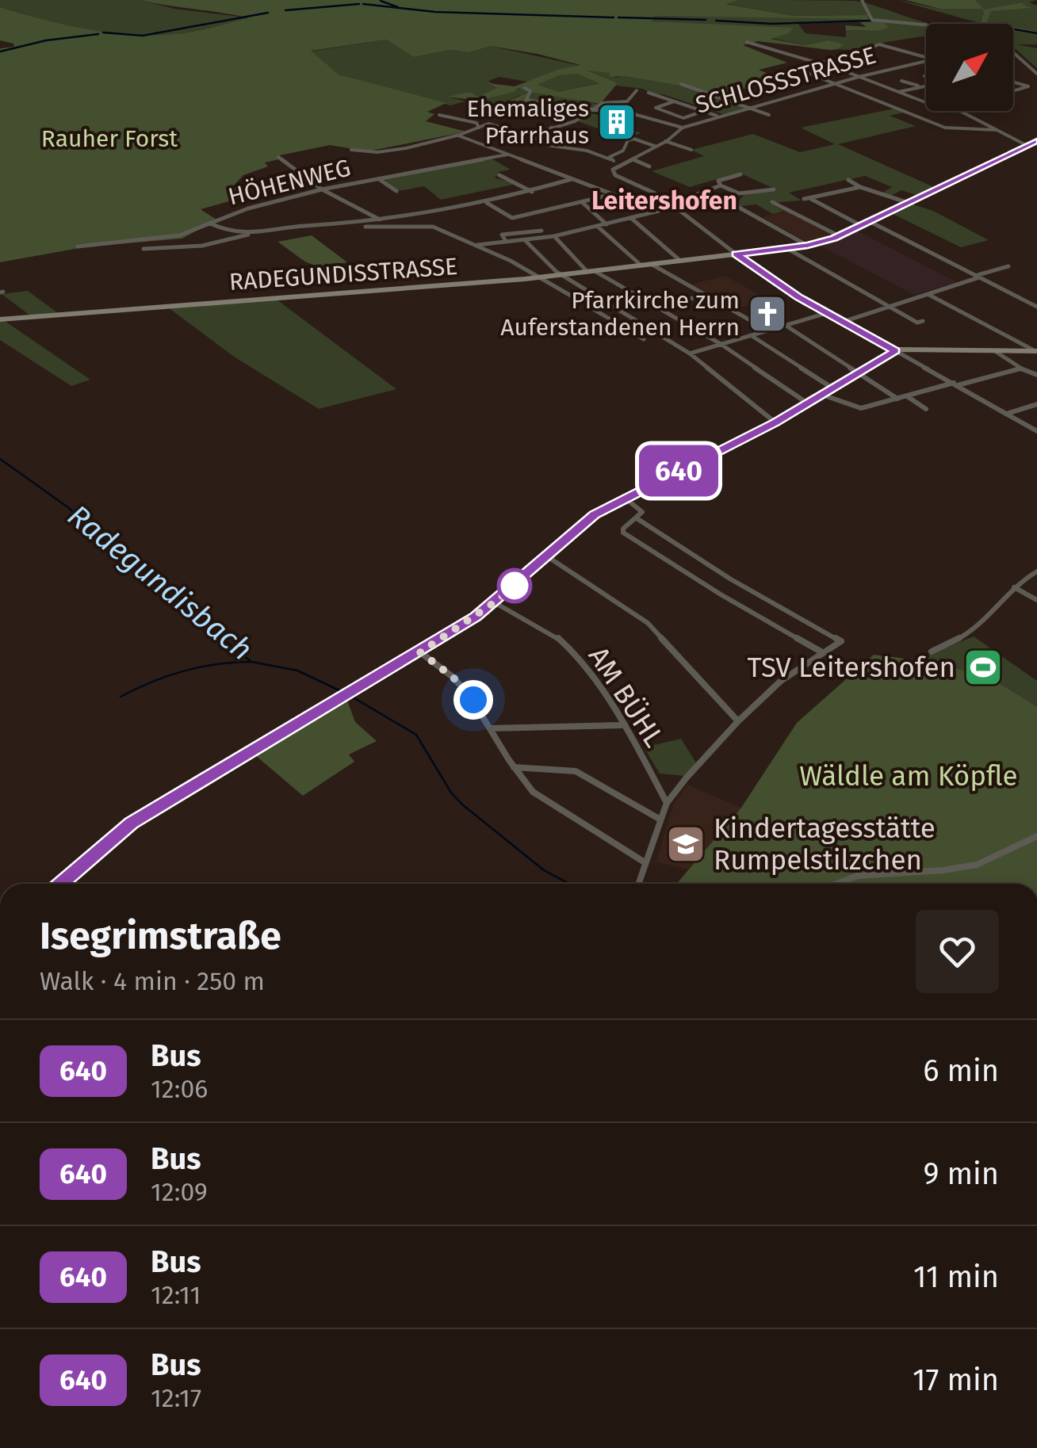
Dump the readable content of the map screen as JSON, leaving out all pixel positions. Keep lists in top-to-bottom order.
{
  "streets": {
    "street": [
      "SCHLOSSSTRASSE",
      "HÖHENWEG",
      "RADEGUNDISSTRASSE",
      "AM BÜHL"
    ]
  },
  "districts": ["Leitershofen"],
  "water": ["Radegundisbach"],
  "parks": ["Rauher Forst", "Wäldle am Köpfle"],
  "places": {
    "building": ["Ehemaliges Pfarrhaus"],
    "church": ["Pfarrkirche zum Auferstandenen Herrn"],
    "sports": ["TSV Leitershofen"],
    "school or university": ["Kindertagesstätte Rumpelstilzchen"]
  },
  "lines": ["bus line 640"],
  "north": "top right",
  "page": {
    "on_map": "640",
    "heading": ["Isegrimstraße", "Walk · 4 min · 250 m"],
    "list": [
      {
        "mark": "640",
        "name": "Bus",
        "note": "12:06",
        "value": "6 min"
      },
      {
        "mark": "640",
        "name": "Bus",
        "note": "12:09",
        "value": "9 min"
      },
      {
        "mark": "640",
        "name": "Bus",
        "note": "12:11",
        "value": "11 min"
      },
      {
        "mark": "640",
        "name": "Bus",
        "note": "12:17",
        "value": "17 min"
      }
    ]
  }
}
